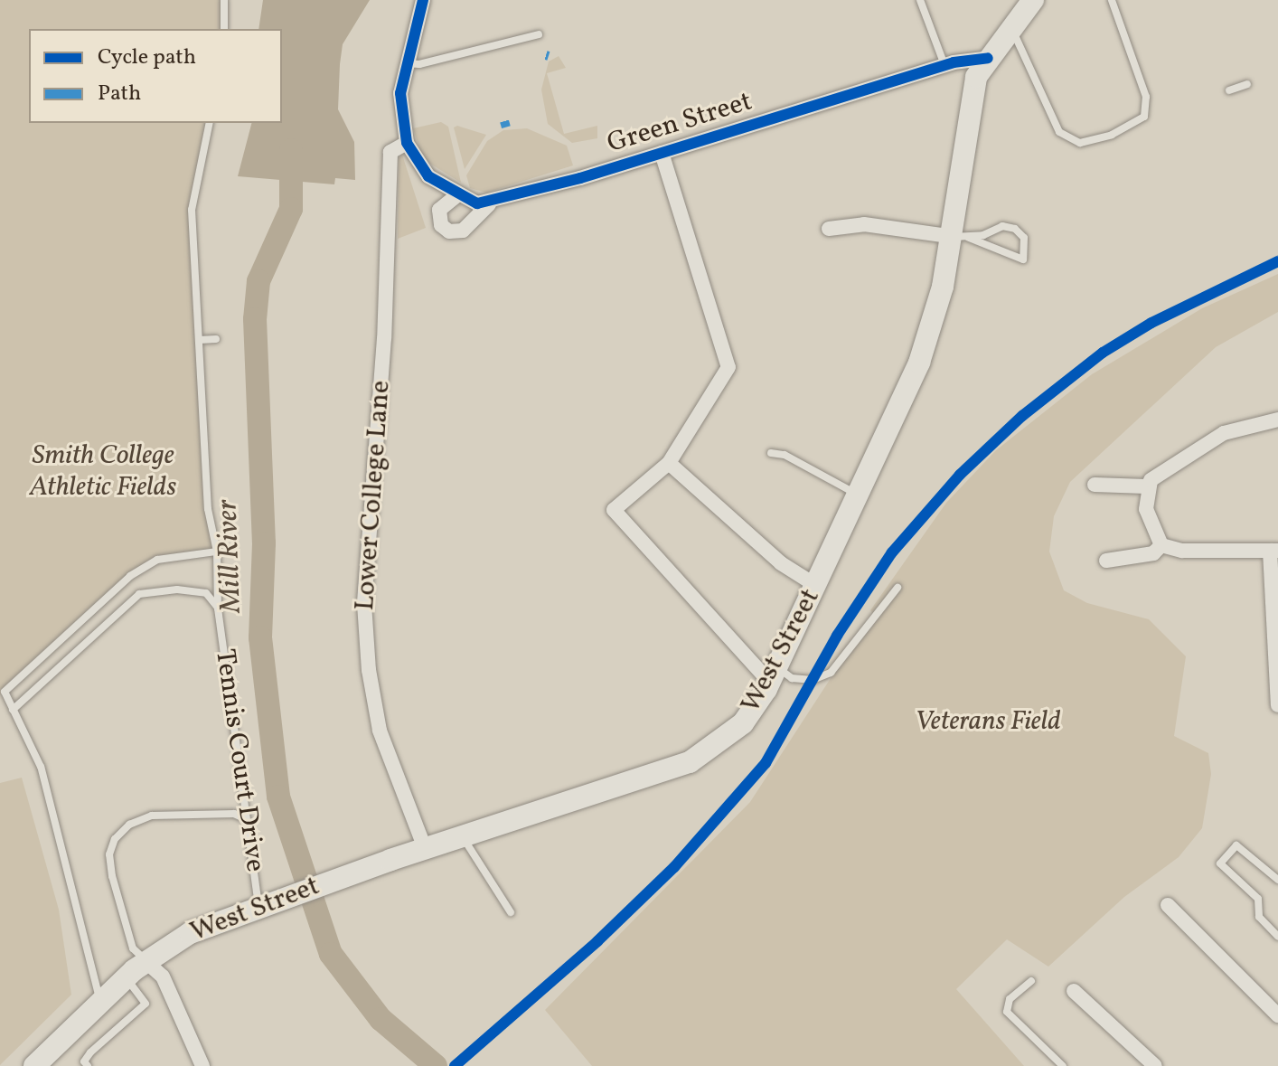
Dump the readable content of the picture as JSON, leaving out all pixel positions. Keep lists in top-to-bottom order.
{
  "streets": {
    "main road": ["West Street"],
    "street": ["Green Street", "Lower College Lane"],
    "lane": ["Tennis Court Drive"]
  },
  "crossings": [
    ["Green Street", "West Street"],
    ["Lower College Lane", "West Street"],
    ["West Street", "Tennis Court Drive"]
  ],
  "water": ["Mill River"],
  "parks": ["Smith College Athletic Fields", "Veterans Field"],
  "legend": ["Cycle path", "Path"]
}
